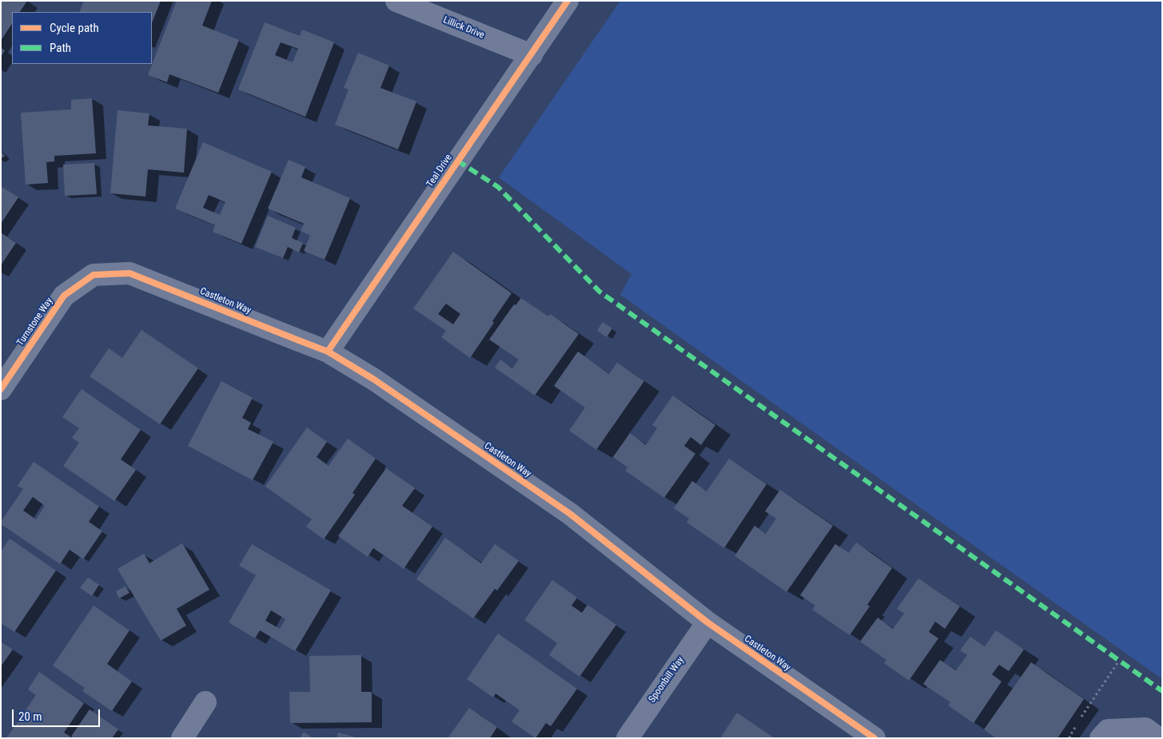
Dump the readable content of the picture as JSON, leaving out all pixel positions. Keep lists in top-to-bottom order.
{
  "streets": {
    "street": [
      "Lillick Drive",
      "Teal Drive",
      "Castleton Way",
      "Turnstone Way",
      "Spoonbill Way"
    ]
  },
  "crossings": [
    ["Lillick Drive", "Teal Drive"],
    ["Teal Drive", "Castleton Way"],
    ["Castleton Way", "Turnstone Way"],
    ["Castleton Way", "Spoonbill Way"]
  ],
  "legend": ["Cycle path", "Path"],
  "scale_bar": "20 m"
}
